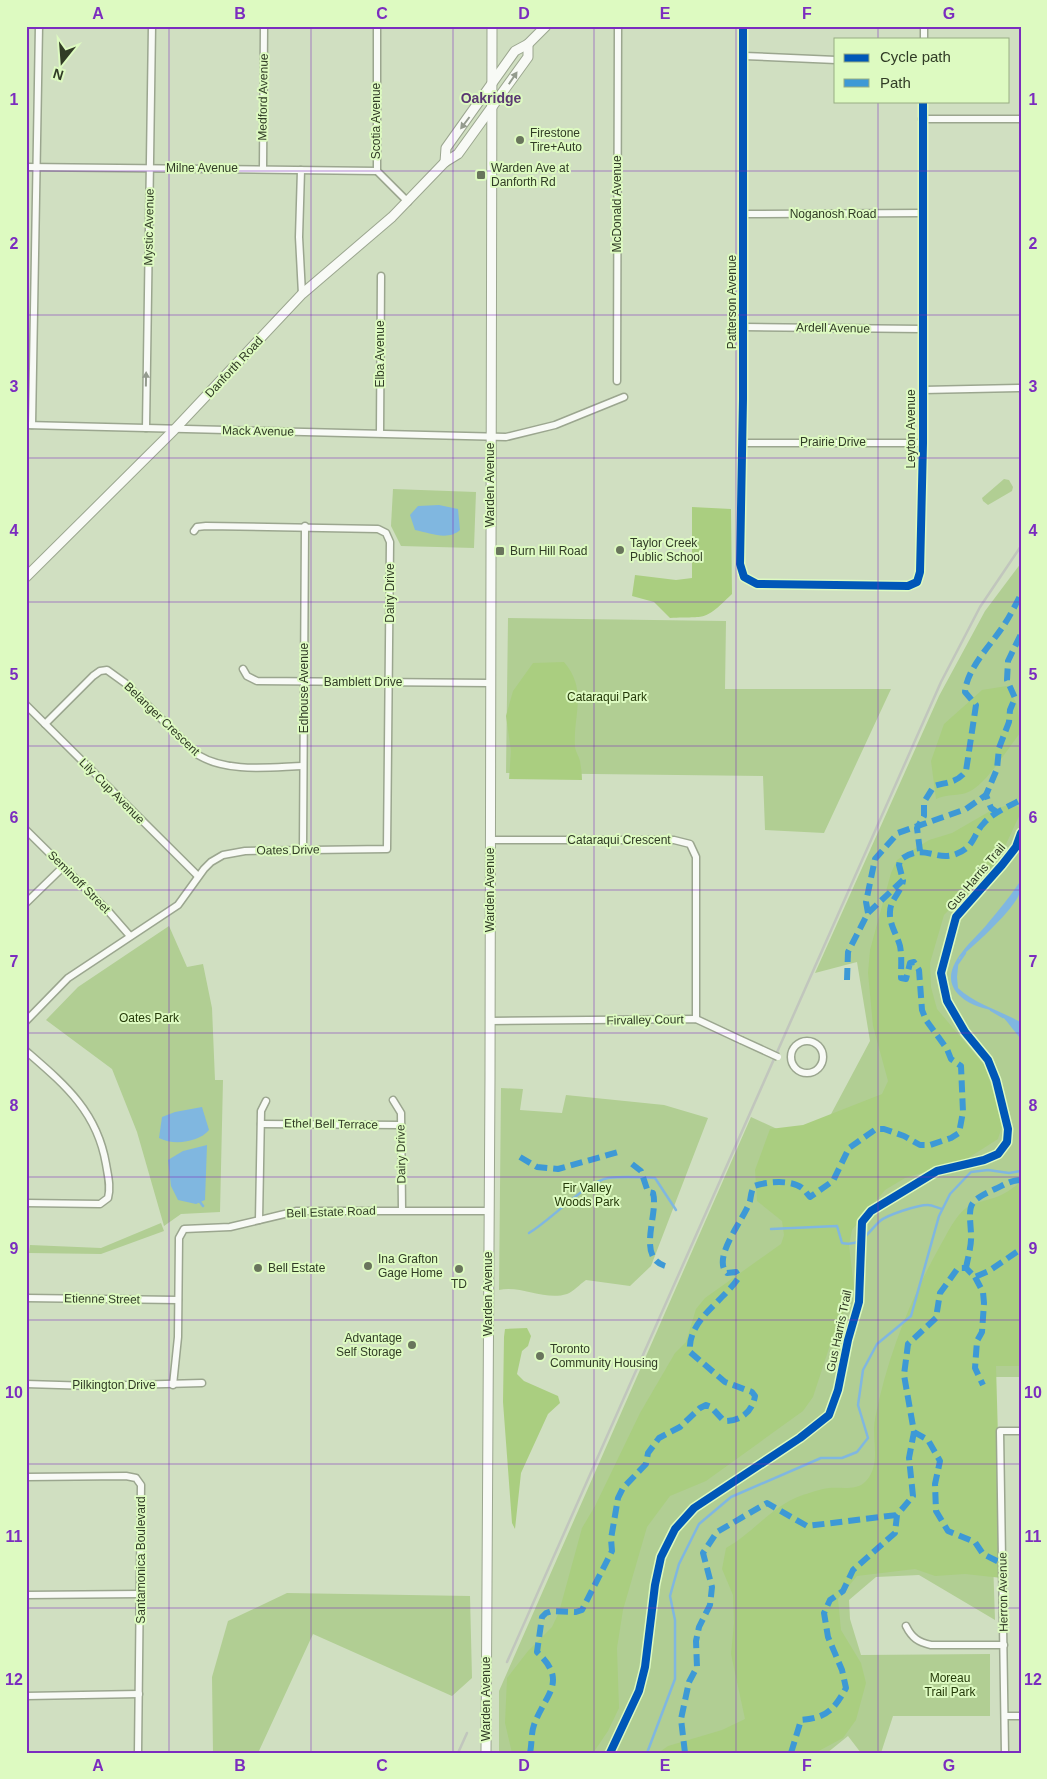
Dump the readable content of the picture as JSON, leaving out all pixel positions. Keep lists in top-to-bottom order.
{
  "streets": {
    "main road": ["Danforth Road", "Warden Avenue"],
    "street": [
      "Medford Avenue",
      "Scotia Avenue",
      "Milne Avenue",
      "McDonald Avenue",
      "Noganosh Road",
      "Mystic Avenue",
      "Patterson Avenue",
      "Ardell Avenue",
      "Elba Avenue",
      "Leyton Avenue",
      "Mack Avenue",
      "Prairie Drive",
      "Dairy Drive",
      "Bamblett Drive",
      "Edhouse Avenue",
      "Belanger Crescent",
      "Lily Cup Avenue",
      "Cataraqui Crescent",
      "Oates Drive",
      "Seminoff Street",
      "Firvalley Court",
      "Ethel Bell Terrace",
      "Bell Estate Road",
      "Etienne Street",
      "Pilkington Drive",
      "Santamonica Boulevard",
      "Herron Avenue"
    ],
    "cycle path": ["Gus Harris Trail"]
  },
  "crossings": [
    ["Medford Avenue", "Milne Avenue"],
    ["Scotia Avenue", "Milne Avenue"],
    ["Scotia Avenue", "Danforth Road"],
    ["Milne Avenue", "Mystic Avenue"],
    ["Noganosh Road", "Patterson Avenue"],
    ["Noganosh Road", "Leyton Avenue"],
    ["Mystic Avenue", "Mack Avenue"],
    ["Patterson Avenue", "Ardell Avenue"],
    ["Patterson Avenue", "Leyton Avenue"],
    ["Patterson Avenue", "Prairie Drive"],
    ["Ardell Avenue", "Leyton Avenue"],
    ["Elba Avenue", "Mack Avenue"],
    ["Danforth Road", "Mack Avenue"],
    ["Danforth Road", "Warden Avenue"],
    ["Leyton Avenue", "Prairie Drive"],
    ["Mack Avenue", "Warden Avenue"],
    ["Warden Avenue", "Bamblett Drive"],
    ["Warden Avenue", "Cataraqui Crescent"],
    ["Warden Avenue", "Firvalley Court"],
    ["Warden Avenue", "Bell Estate Road"],
    ["Dairy Drive", "Bamblett Drive"],
    ["Dairy Drive", "Edhouse Avenue"],
    ["Dairy Drive", "Oates Drive"],
    ["Dairy Drive", "Ethel Bell Terrace"],
    ["Dairy Drive", "Bell Estate Road"],
    ["Bamblett Drive", "Edhouse Avenue"],
    ["Edhouse Avenue", "Belanger Crescent"],
    ["Edhouse Avenue", "Oates Drive"],
    ["Belanger Crescent", "Lily Cup Avenue"],
    ["Lily Cup Avenue", "Oates Drive"],
    ["Cataraqui Crescent", "Firvalley Court"],
    ["Oates Drive", "Seminoff Street"],
    ["Bell Estate Road", "Etienne Street"],
    ["Bell Estate Road", "Pilkington Drive"]
  ],
  "one_way": ["Mystic Avenue"],
  "districts": ["Oakridge"],
  "parks": [
    "Cataraqui Park",
    "Oates Park",
    "Fir Valley Woods Park",
    "Moreau Trail Park"
  ],
  "places": {
    "other": [
      "Firestone Tire+Auto",
      "Taylor Creek Public School",
      "Ina Grafton Gage Home",
      "Bell Estate",
      "TD",
      "Advantage Self Storage",
      "Toronto Community Housing"
    ],
    "transit": ["Warden Ave at Danforth Rd", "Burn Hill Road"]
  },
  "legend": ["Cycle path", "Path"],
  "north": "bottom",
  "grid": {
    "columns": [
      "A",
      "B",
      "C",
      "D",
      "E",
      "F",
      "G"
    ],
    "rows": [
      "1",
      "2",
      "3",
      "4",
      "5",
      "6",
      "7",
      "8",
      "9",
      "10",
      "11",
      "12"
    ]
  }
}
